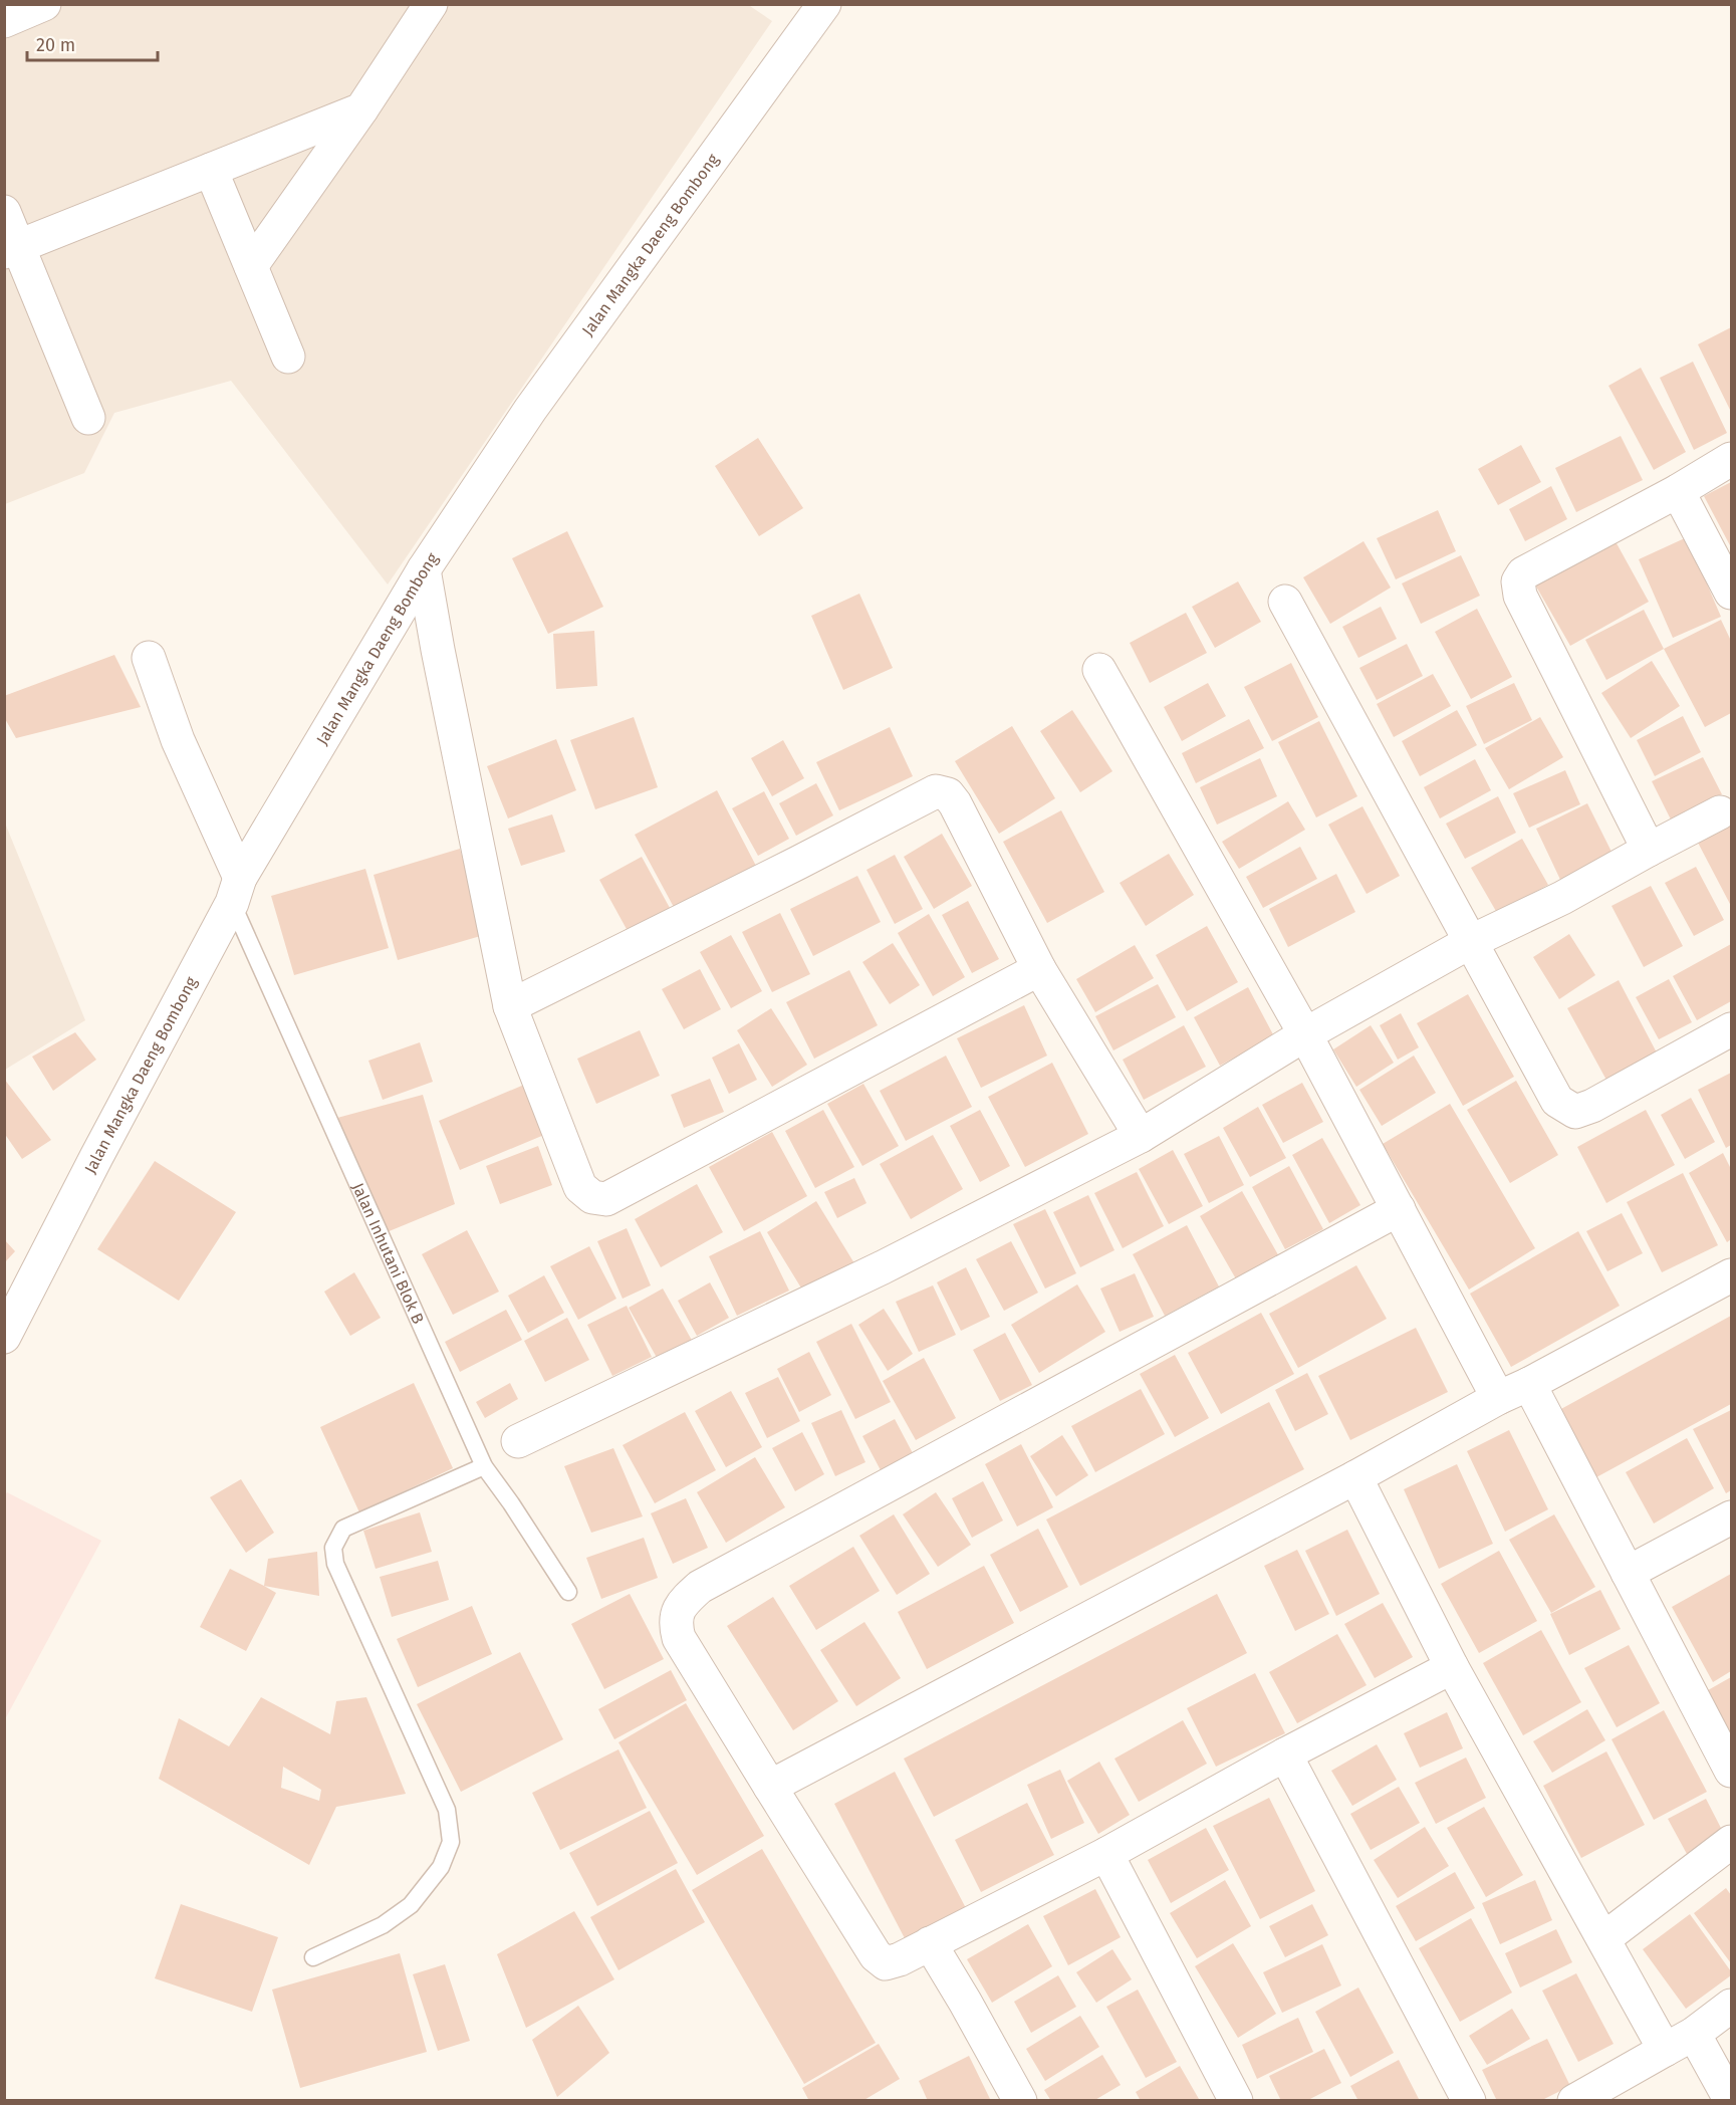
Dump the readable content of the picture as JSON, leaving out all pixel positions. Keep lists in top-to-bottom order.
{
  "streets": {
    "street": ["Jalan Mangka Daeng Bombong"],
    "lane": ["Jalan Inhutani Blok B"]
  },
  "crossings": [
    ["Jalan Mangka Daeng Bombong", "Jalan Inhutani Blok B"]
  ],
  "scale_bar": "20 m"
}
